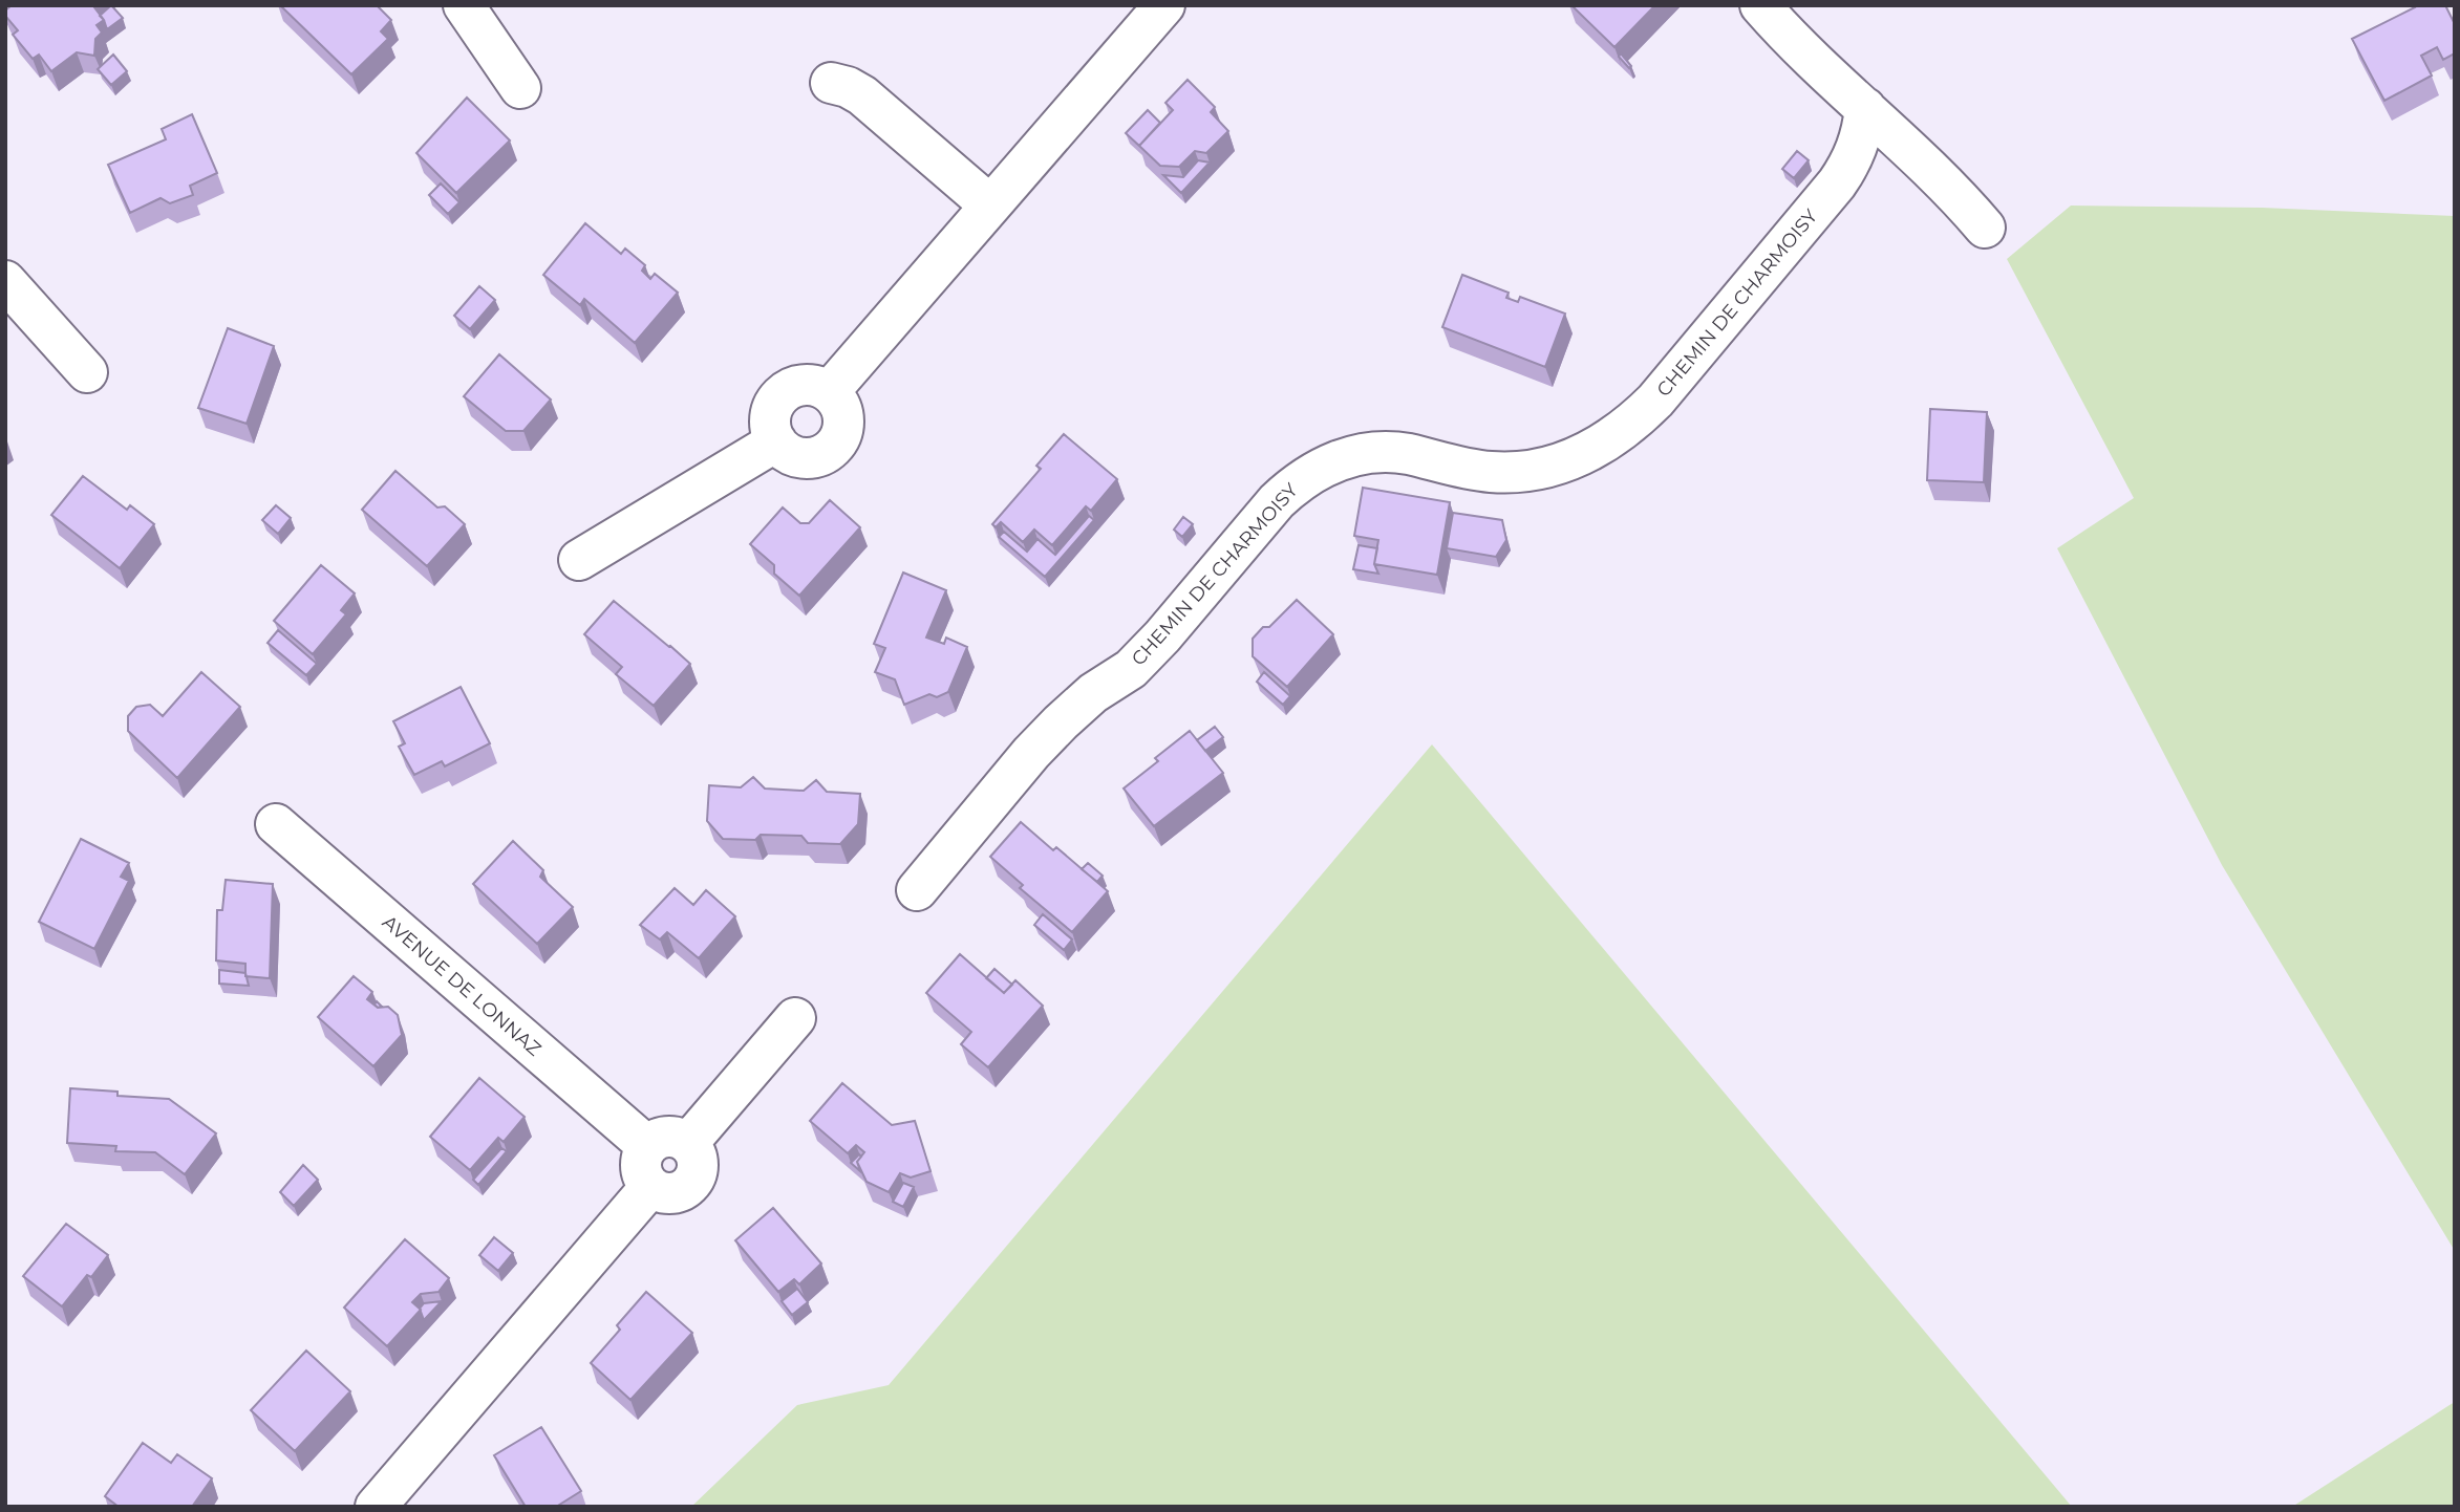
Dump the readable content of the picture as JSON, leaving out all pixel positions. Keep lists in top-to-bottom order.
{
  "streets": {
    "street": ["CHEMIN DE CHARMOISY", "AVENUE DE LONNAZ"]
  }
}
